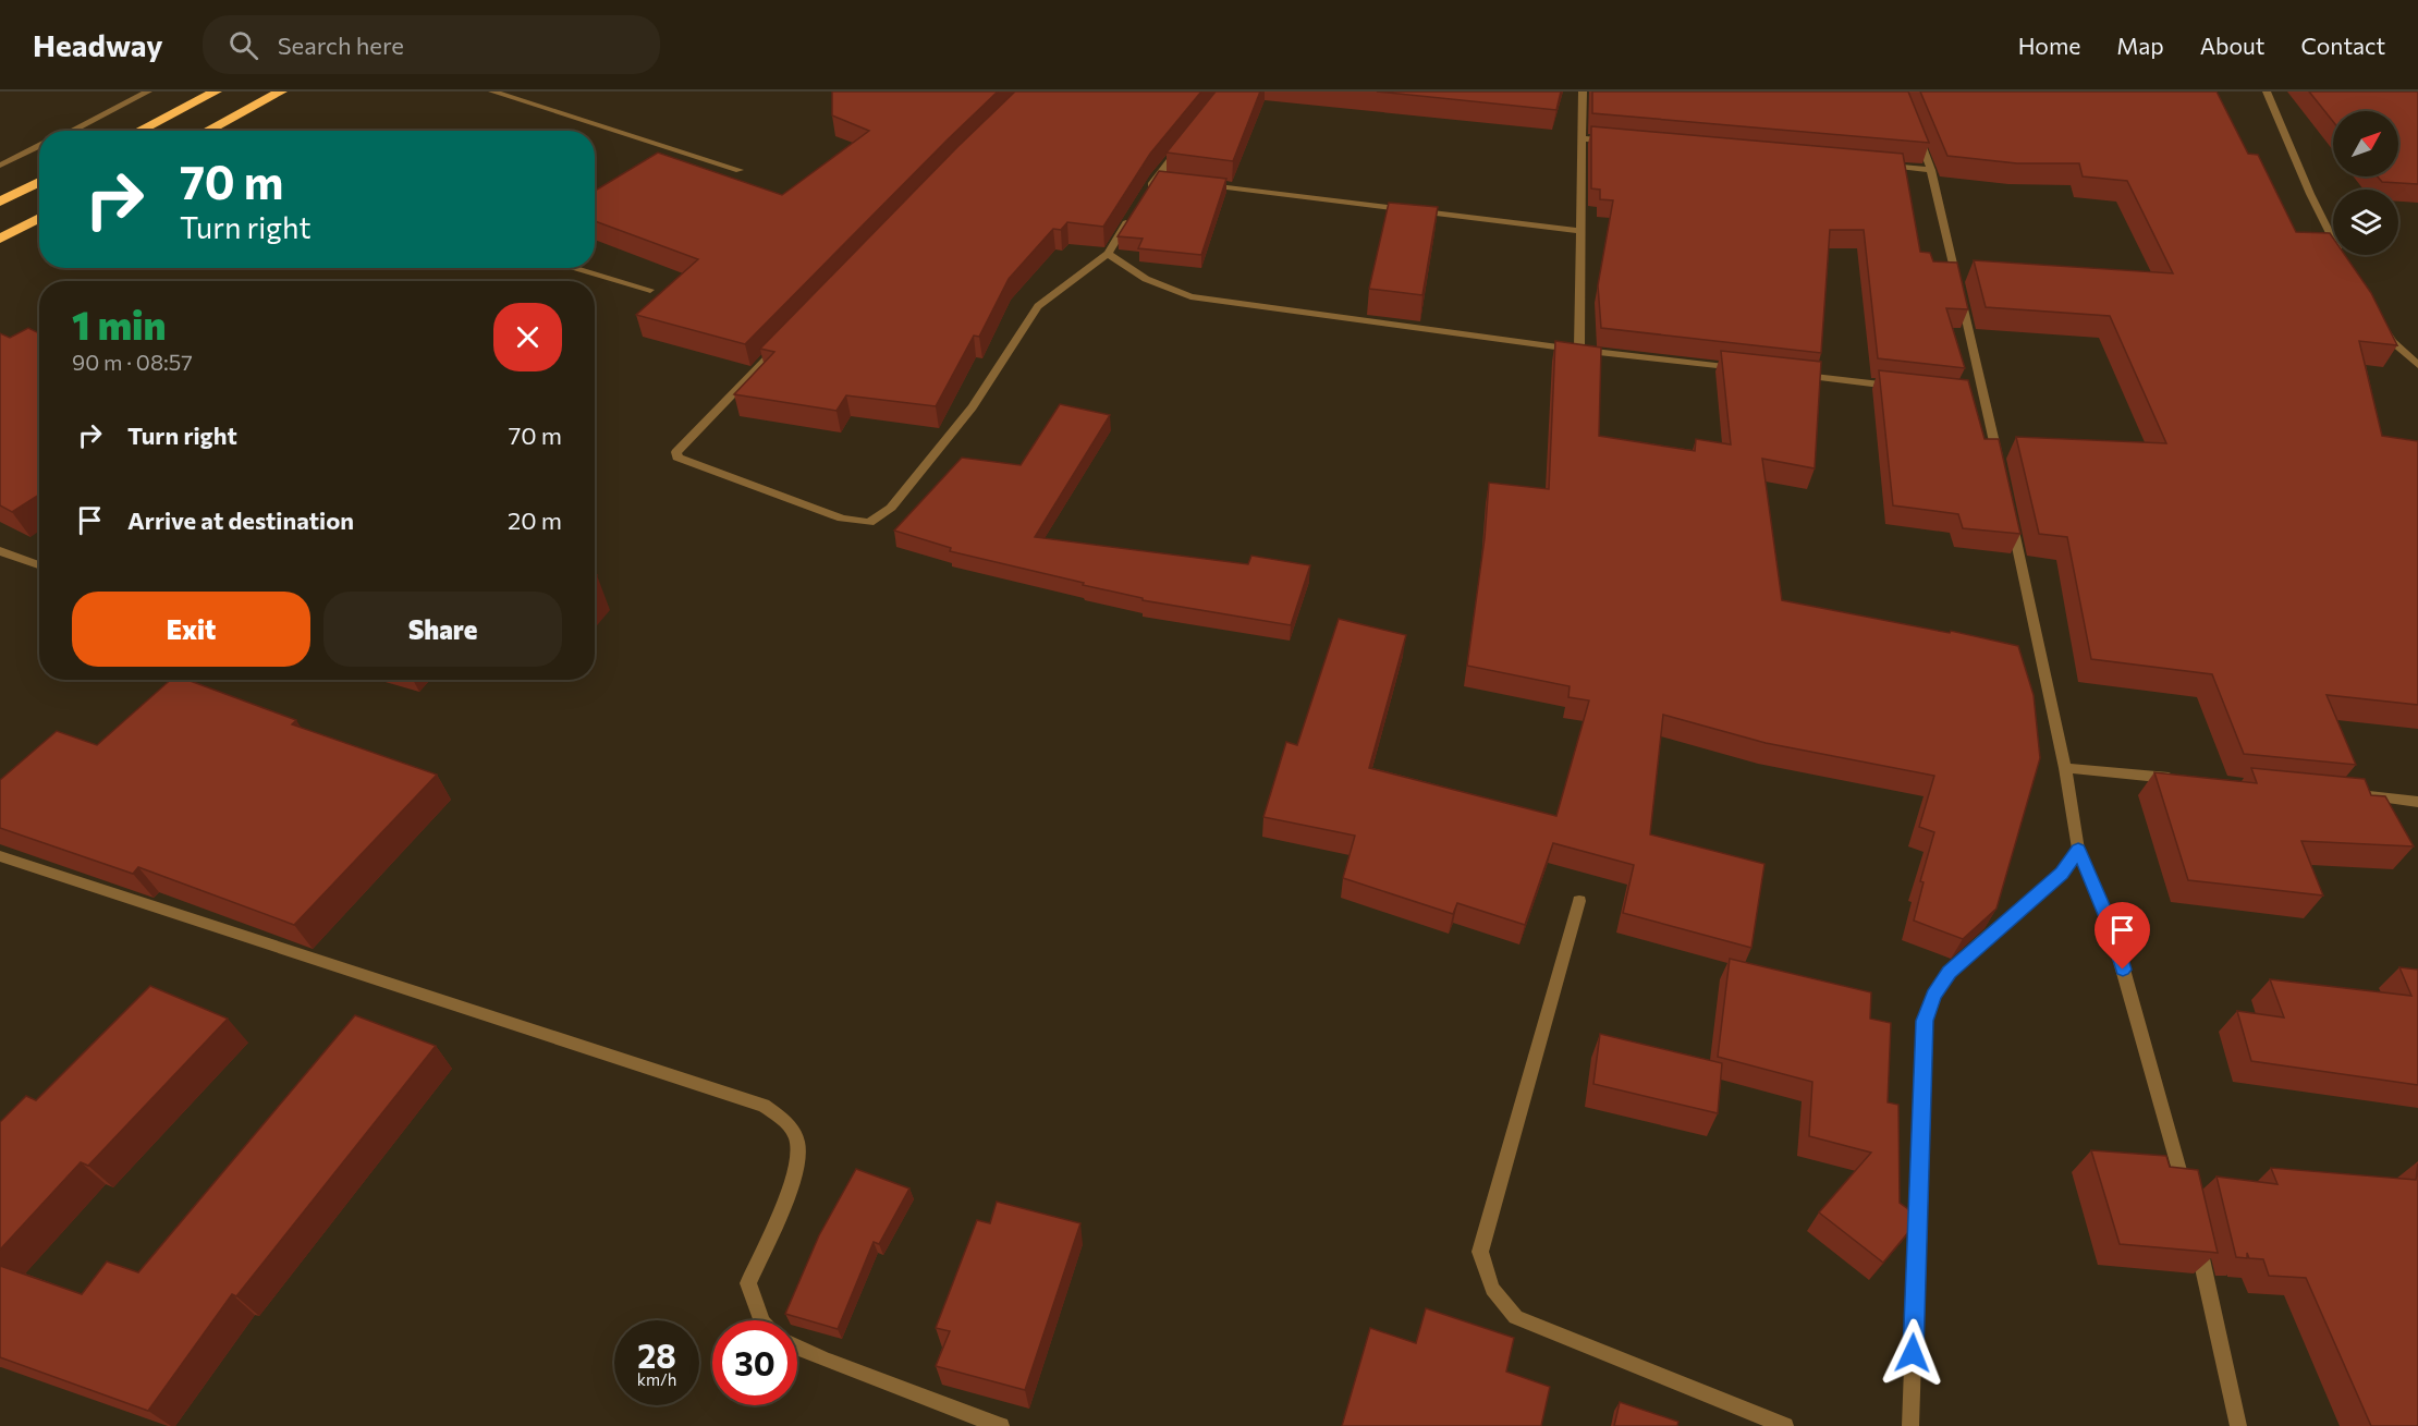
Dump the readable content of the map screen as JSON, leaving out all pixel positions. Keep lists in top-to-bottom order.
{
  "north": "top right",
  "page": {
    "header": "Headway",
    "search": "Search here",
    "nav": [
      "Home",
      "Map",
      "About",
      "Contact"
    ],
    "turn": ["70 m", "Turn right"],
    "heading": ["1 min", "90 m · 08:57"],
    "list": [
      {
        "name": "Turn right",
        "value": "70 m"
      },
      {
        "name": "Arrive at destination",
        "value": "20 m"
      }
    ],
    "buttons": ["Exit", "Share"],
    "speed": "28 km/h",
    "limit": "30"
  }
}
